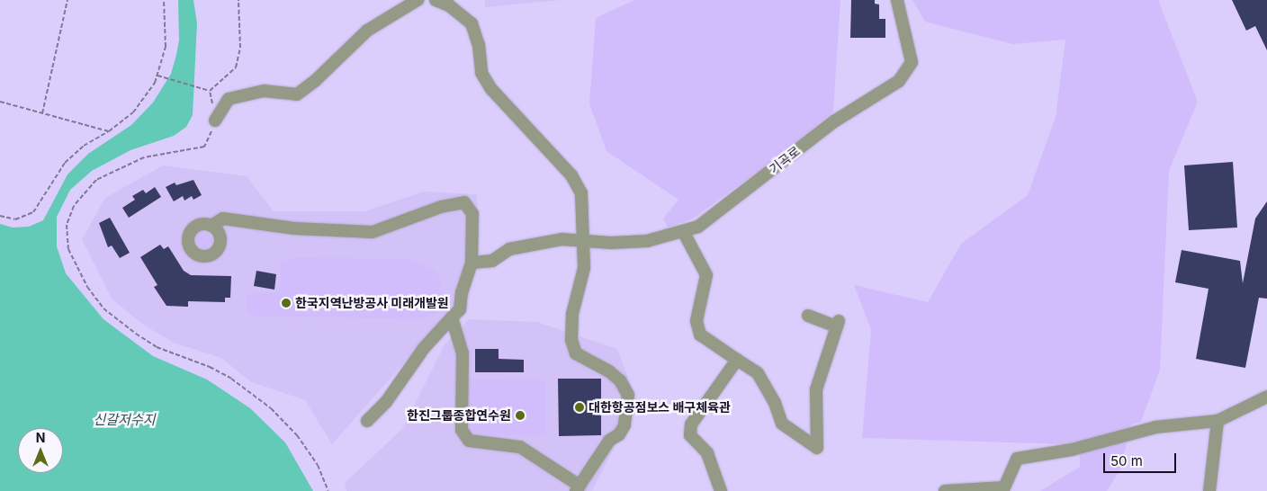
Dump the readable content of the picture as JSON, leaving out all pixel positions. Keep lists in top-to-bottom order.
{
  "streets": {
    "street": ["기곡로"]
  },
  "water": ["신갈저수지"],
  "places": ["한국지역난방공사 미래개발원", "대한항공점보스 배구체육관", "한진그룹종합연수원"],
  "scale_bar": "50 m",
  "north": "top"
}
